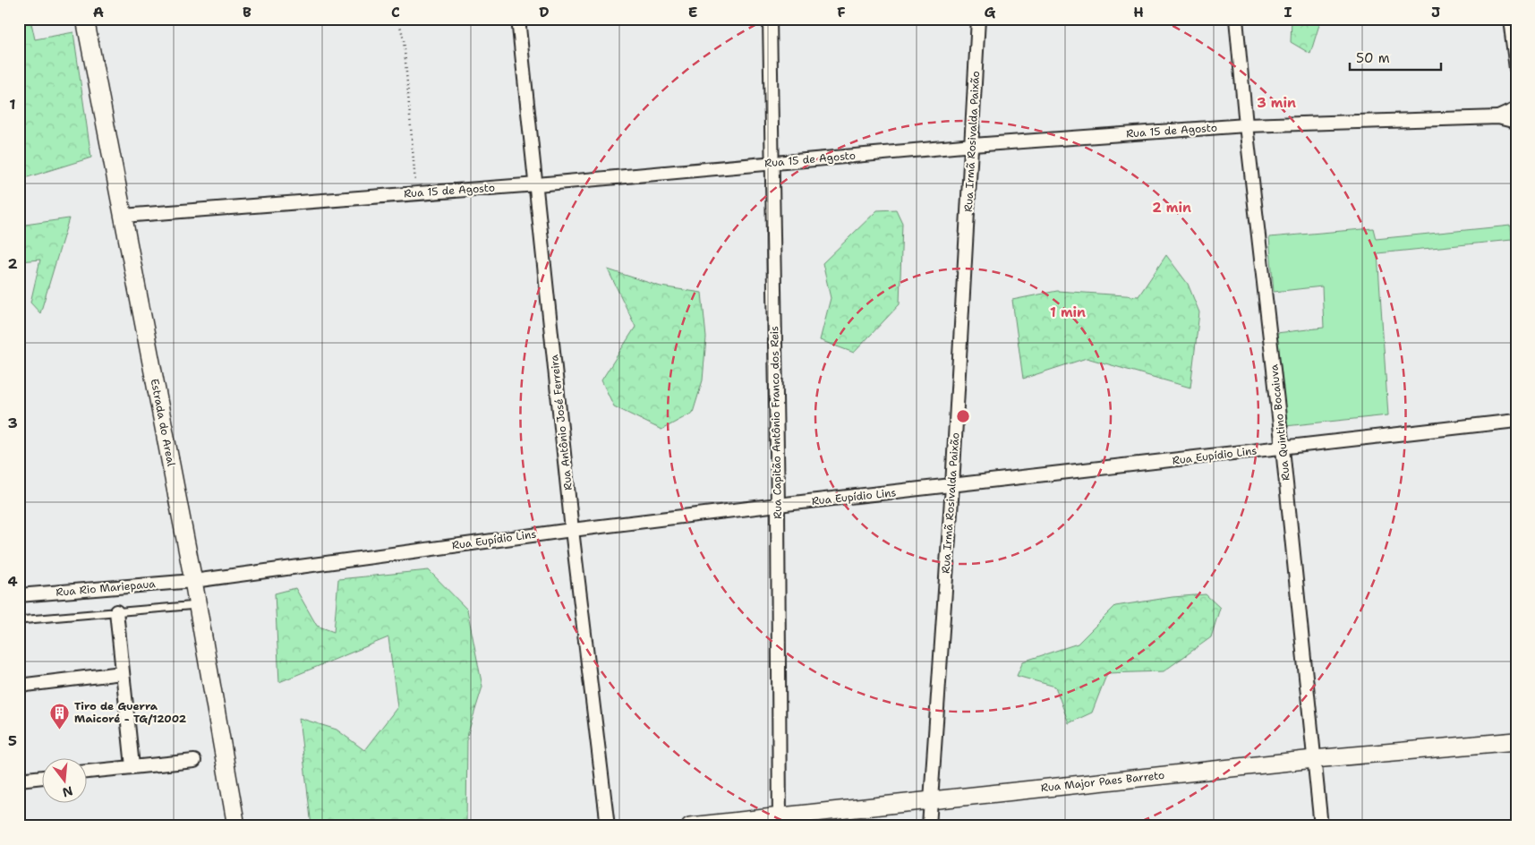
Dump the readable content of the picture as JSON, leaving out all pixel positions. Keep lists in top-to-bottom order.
{
  "streets": {
    "street": [
      "Rua 15 de Agosto",
      "Rua Irmã Rosivalda Paixão",
      "Estrada do Areal",
      "Rua Antônio José Ferreira",
      "Rua Capitão Antônio Franco dos Reis",
      "Rua Quintino Bocaiuva",
      "Rua Eupídio Lins",
      "Rua Rio Mariepaua",
      "Rua Major Paes Barreto"
    ]
  },
  "crossings": [
    ["Rua 15 de Agosto", "Rua Irmã Rosivalda Paixão"],
    ["Rua 15 de Agosto", "Estrada do Areal"],
    ["Rua 15 de Agosto", "Rua Antônio José Ferreira"],
    ["Rua 15 de Agosto", "Rua Capitão Antônio Franco dos Reis"],
    ["Rua 15 de Agosto", "Rua Quintino Bocaiuva"],
    ["Rua Irmã Rosivalda Paixão", "Rua Eupídio Lins"],
    ["Rua Irmã Rosivalda Paixão", "Rua Major Paes Barreto"],
    ["Estrada do Areal", "Rua Eupídio Lins"],
    ["Estrada do Areal", "Rua Rio Mariepaua"],
    ["Rua Antônio José Ferreira", "Rua Eupídio Lins"],
    ["Rua Capitão Antônio Franco dos Reis", "Rua Eupídio Lins"],
    ["Rua Capitão Antônio Franco dos Reis", "Rua Major Paes Barreto"],
    ["Rua Quintino Bocaiuva", "Rua Eupídio Lins"],
    ["Rua Quintino Bocaiuva", "Rua Major Paes Barreto"],
    ["Rua Eupídio Lins", "Rua Rio Mariepaua"]
  ],
  "places": {
    "building": ["Tiro de Guerra Maicoré - TG/12002"]
  },
  "scale_bar": "50 m",
  "north": "bottom",
  "grid": {
    "columns": [
      "A",
      "B",
      "C",
      "D",
      "E",
      "F",
      "G",
      "H",
      "I",
      "J"
    ],
    "rows": [
      "1",
      "2",
      "3",
      "4",
      "5"
    ]
  },
  "rings": ["3 min", "2 min", "1 min"]
}
